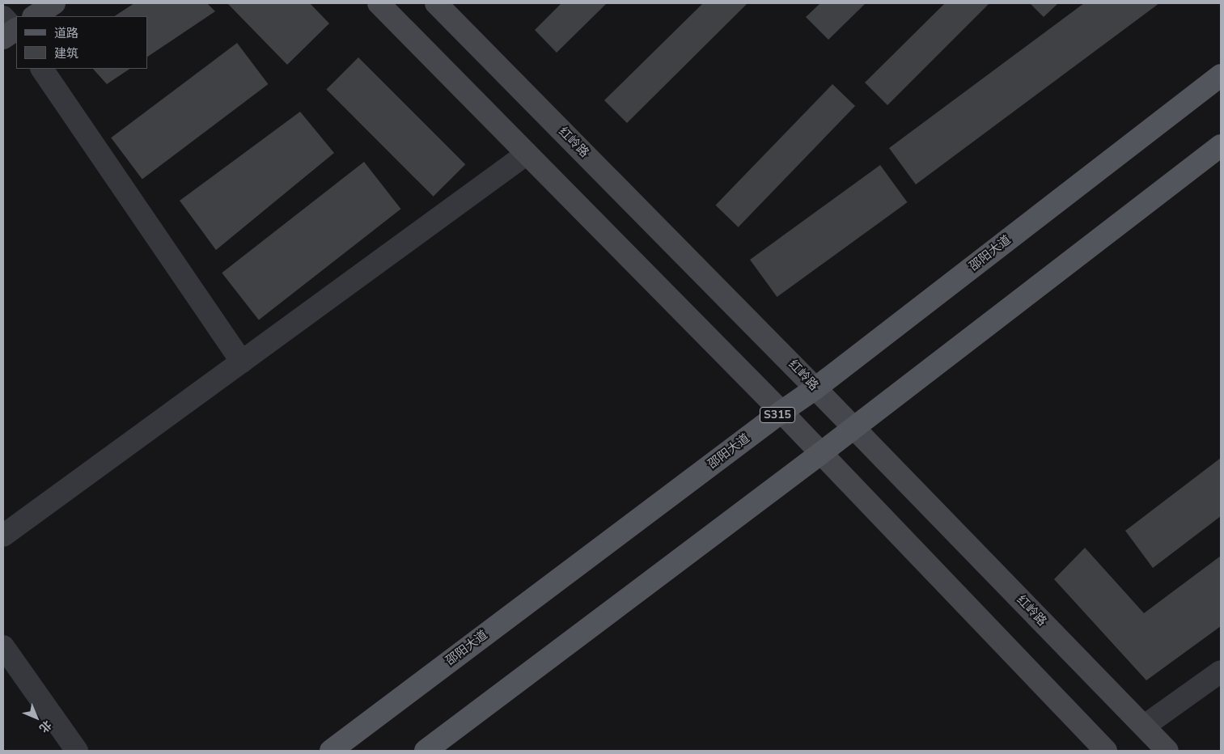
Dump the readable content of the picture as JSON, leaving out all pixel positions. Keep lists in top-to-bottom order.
{
  "streets": {
    "main road": ["红岭路", "邵阳大道", "S315"]
  },
  "crossings": [
    ["红岭路", "邵阳大道"]
  ],
  "legend": ["道路", "建筑"],
  "north": "bottom right"
}
